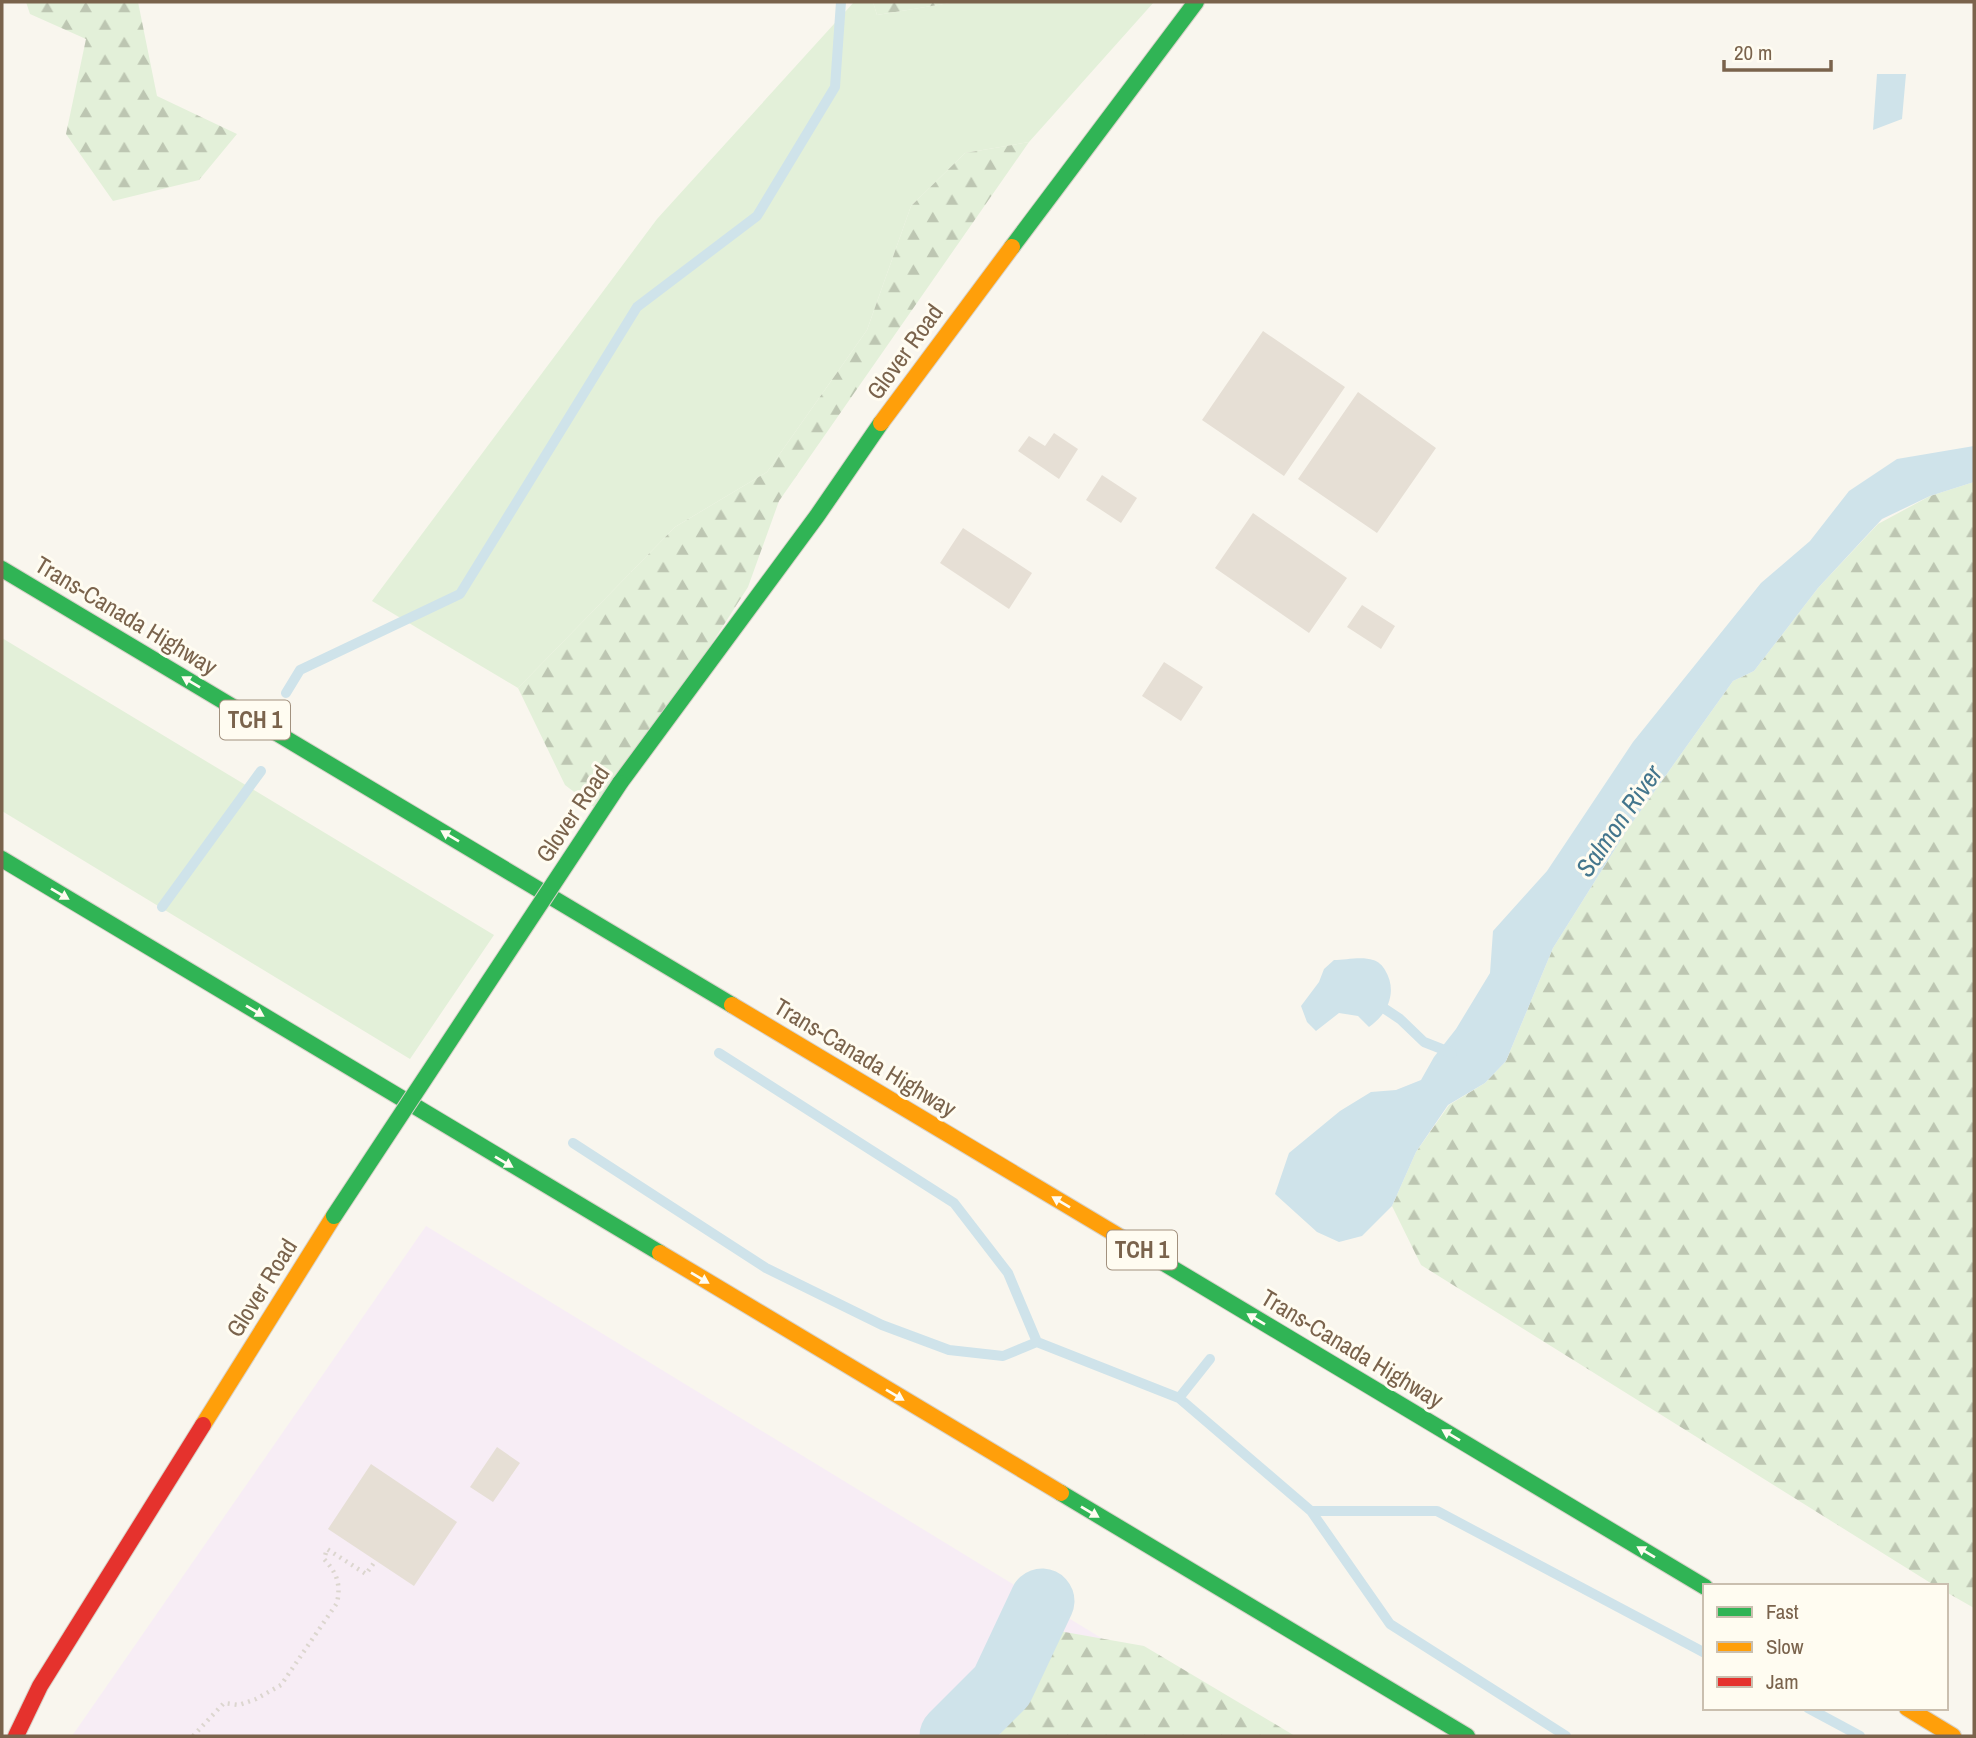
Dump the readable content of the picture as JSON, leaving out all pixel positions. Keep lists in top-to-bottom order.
{
  "streets": {
    "main road": ["Glover Road", "Trans-Canada Highway", "TCH 1"]
  },
  "one_way": ["Trans-Canada Highway"],
  "water": ["Salmon River"],
  "legend": ["Fast", "Slow", "Jam"],
  "scale_bar": "20 m"
}
